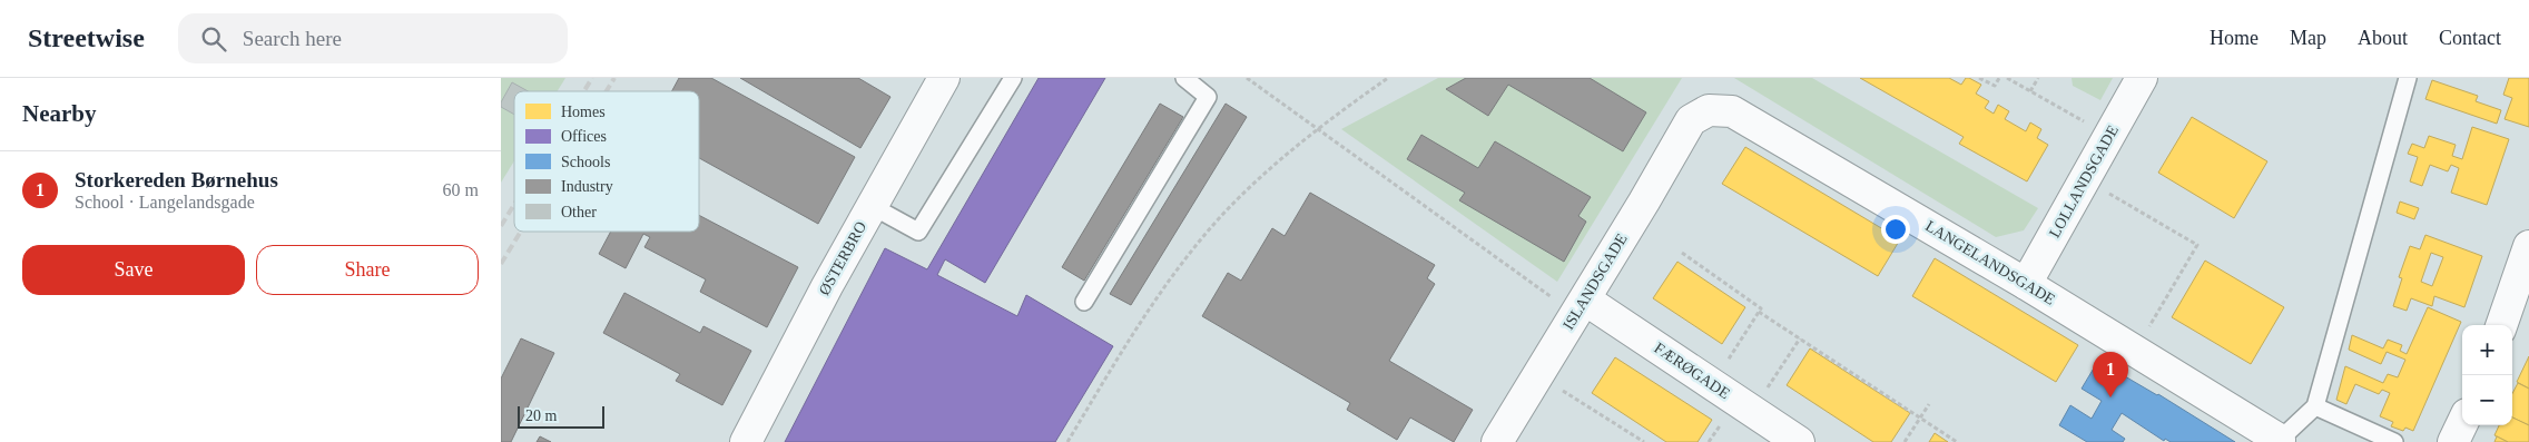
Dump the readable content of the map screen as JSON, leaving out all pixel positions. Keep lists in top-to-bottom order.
{
  "streets": {
    "street": [
      "LOLLANDSGADE",
      "ØSTERBRO",
      "LANGELANDSGADE",
      "ISLANDSGADE",
      "FÆRØGADE"
    ]
  },
  "crossings": [
    ["LOLLANDSGADE", "LANGELANDSGADE"],
    ["LANGELANDSGADE", "ISLANDSGADE"],
    ["ISLANDSGADE", "FÆRØGADE"]
  ],
  "legend": [
    "Homes",
    "Offices",
    "Schools",
    "Industry",
    "Other"
  ],
  "scale_bar": "20 m",
  "page": {
    "header": "Streetwise",
    "search": "Search here",
    "nav": [
      "Home",
      "Map",
      "About",
      "Contact"
    ],
    "heading": "Nearby",
    "list": [
      {
        "mark": "1",
        "name": "Storkereden Børnehus",
        "note": "School · Langelandsgade",
        "value": "60 m"
      }
    ],
    "buttons": ["Save", "Share"],
    "map_buttons": ["+", "−"],
    "pins": "1",
    "scale": "20 m"
  }
}
